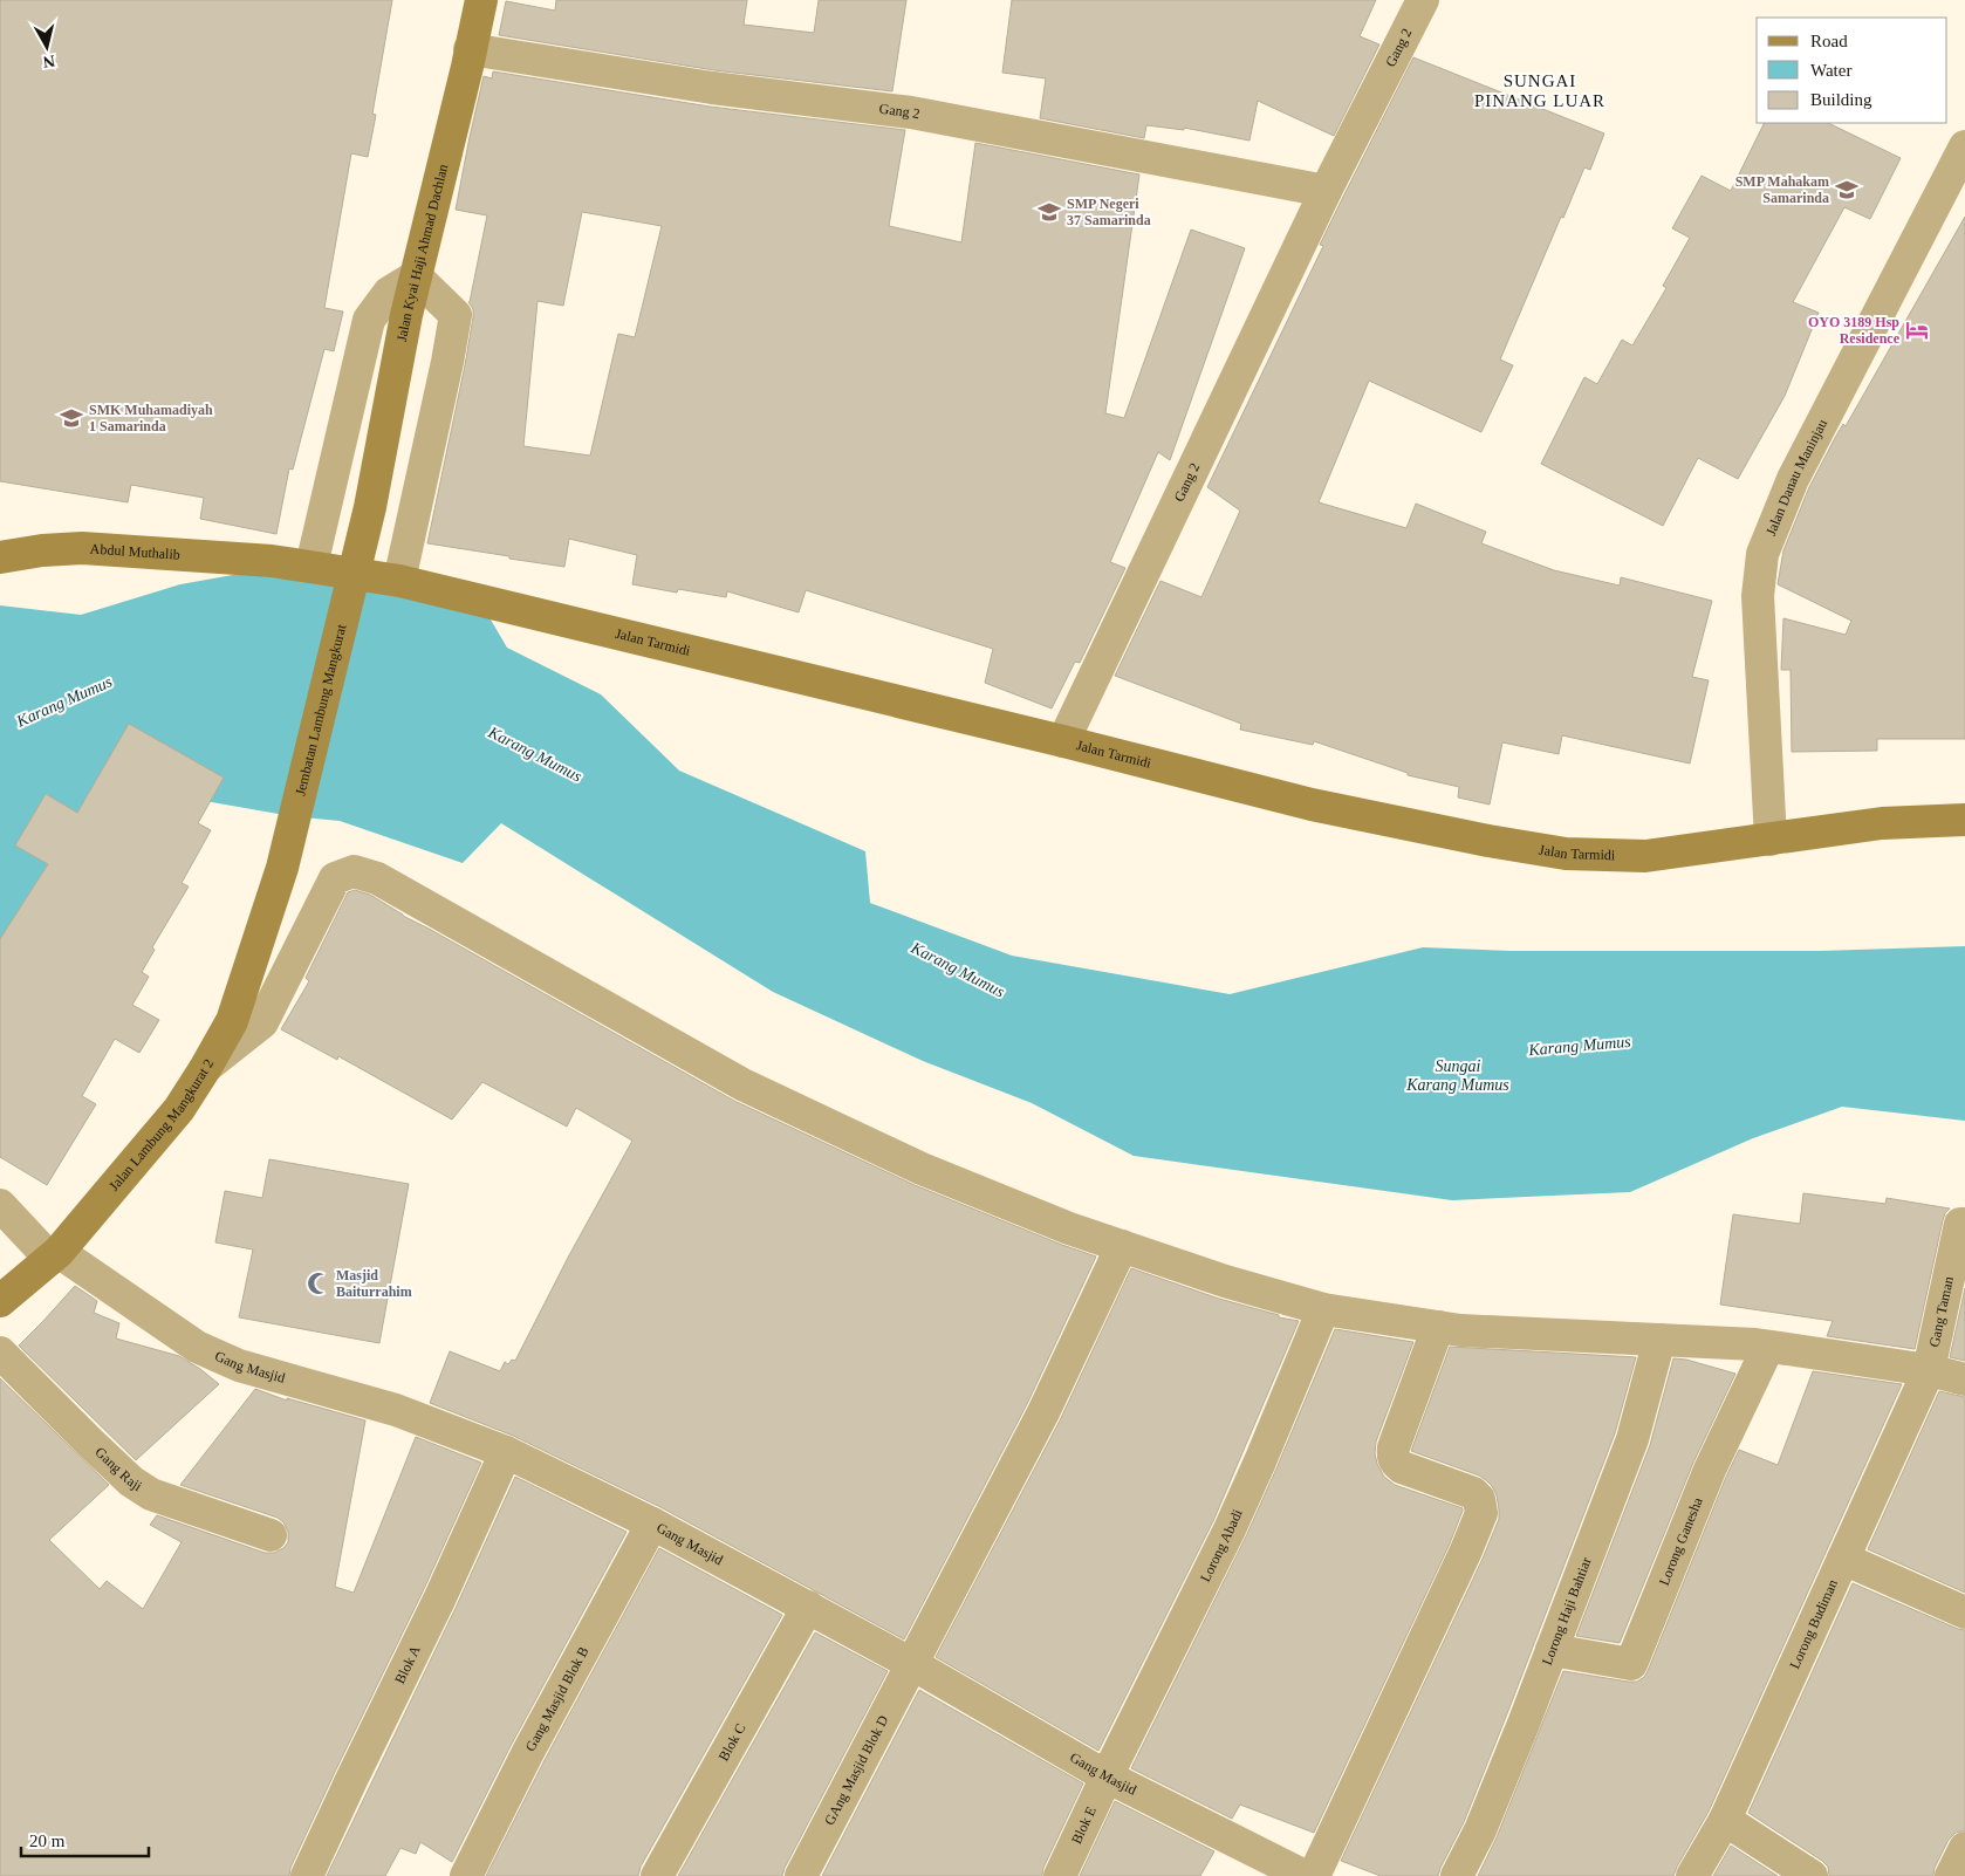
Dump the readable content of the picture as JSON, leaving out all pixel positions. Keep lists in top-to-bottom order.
{
  "streets": {
    "street": [
      "Gang 2",
      "Jalan Kyai Haji Ahmad Dachlan",
      "Jalan Danau Maninjau",
      "Abdul Muthalib",
      "Jalan Tarmidi",
      "Jembatan Lambung Mangkurat",
      "Jalan Lambung Mangkurat 2",
      "Gang Taman",
      "Gang Masjid",
      "Gang Raji",
      "Lorong Ganesha",
      "Lorong Abadi",
      "Lorong Haji Bahtiar",
      "Lorong Budiman",
      "Blok A",
      "Gang Masjid Blok B",
      "Blok C",
      "GAng Masjid Blok D",
      "Blok E"
    ]
  },
  "crossings": [
    ["Gang 2", "Jalan Kyai Haji Ahmad Dachlan"],
    ["Gang 2", "Jalan Tarmidi"],
    ["Jalan Kyai Haji Ahmad Dachlan", "Jembatan Lambung Mangkurat"],
    ["Jalan Danau Maninjau", "Jalan Tarmidi"],
    ["Abdul Muthalib", "Jalan Tarmidi"],
    ["Jembatan Lambung Mangkurat", "Jalan Lambung Mangkurat 2"],
    ["Jalan Lambung Mangkurat 2", "Gang Masjid"],
    ["Gang Taman", "Lorong Budiman"],
    ["Gang Masjid", "Lorong Abadi"],
    ["Gang Masjid", "Blok A"],
    ["Gang Masjid", "Gang Masjid Blok B"],
    ["Gang Masjid", "Blok C"],
    ["Gang Masjid", "GAng Masjid Blok D"],
    ["Gang Masjid", "Blok E"],
    ["Lorong Ganesha", "Lorong Haji Bahtiar"],
    ["Lorong Abadi", "Blok E"]
  ],
  "districts": ["SUNGAI PINANG LUAR"],
  "water": ["Karang Mumus", "Sungai Karang Mumus"],
  "places": {
    "school or university": ["SMP Mahakam Samarinda", "SMP Negeri 37 Samarinda", "SMK Muhamadiyah 1 Samarinda"],
    "hotel": ["OYO 3189 Hsp Residence"],
    "mosque": ["Masjid Baiturrahim"]
  },
  "legend": ["Road", "Water", "Building"],
  "scale_bar": "20 m",
  "north": "bottom"
}
